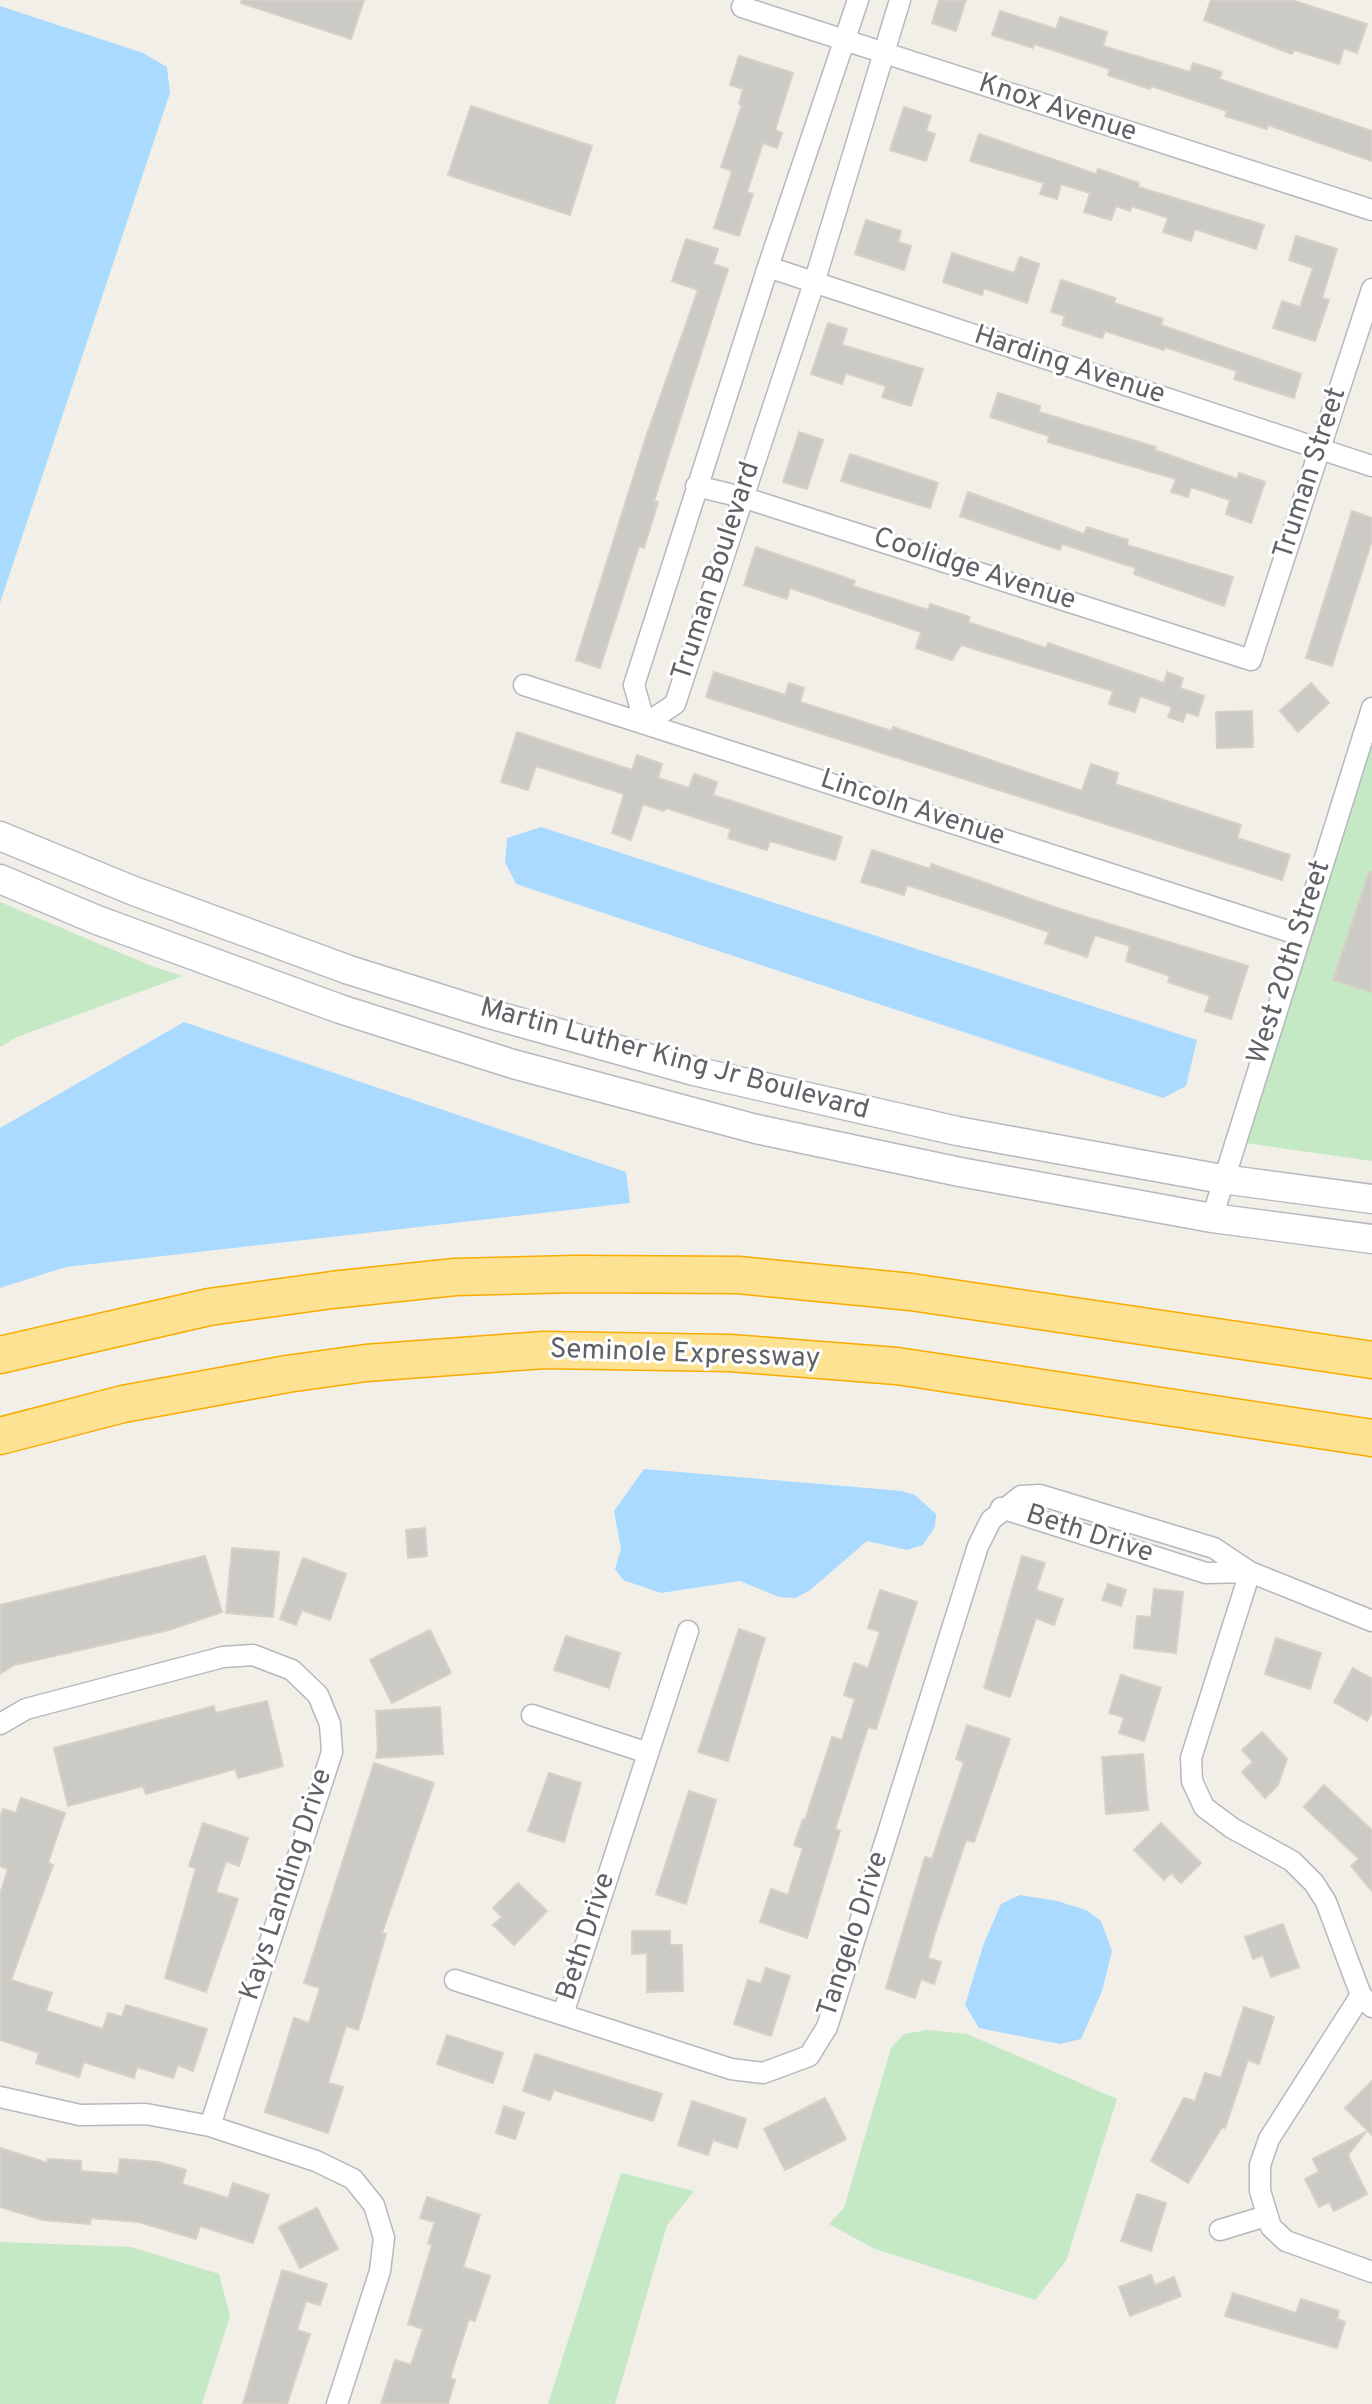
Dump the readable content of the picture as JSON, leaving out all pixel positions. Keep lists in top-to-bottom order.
{
  "streets": {
    "highway": ["Seminole Expressway"],
    "main road": ["Martin Luther King Jr Boulevard"],
    "street": [
      "Knox Avenue",
      "Harding Avenue",
      "Truman Street",
      "Coolidge Avenue",
      "Truman Boulevard",
      "Lincoln Avenue",
      "West 20th Street",
      "Beth Drive",
      "Kays Landing Drive",
      "Tangelo Drive"
    ]
  },
  "crossings": [
    ["Knox Avenue", "Truman Boulevard"],
    ["Harding Avenue", "Truman Street"],
    ["Harding Avenue", "Truman Boulevard"],
    ["Truman Street", "Coolidge Avenue"],
    ["Coolidge Avenue", "Truman Boulevard"],
    ["Truman Boulevard", "Lincoln Avenue"],
    ["Lincoln Avenue", "West 20th Street"],
    ["West 20th Street", "Martin Luther King Jr Boulevard"],
    ["Beth Drive", "Tangelo Drive"]
  ]
}
